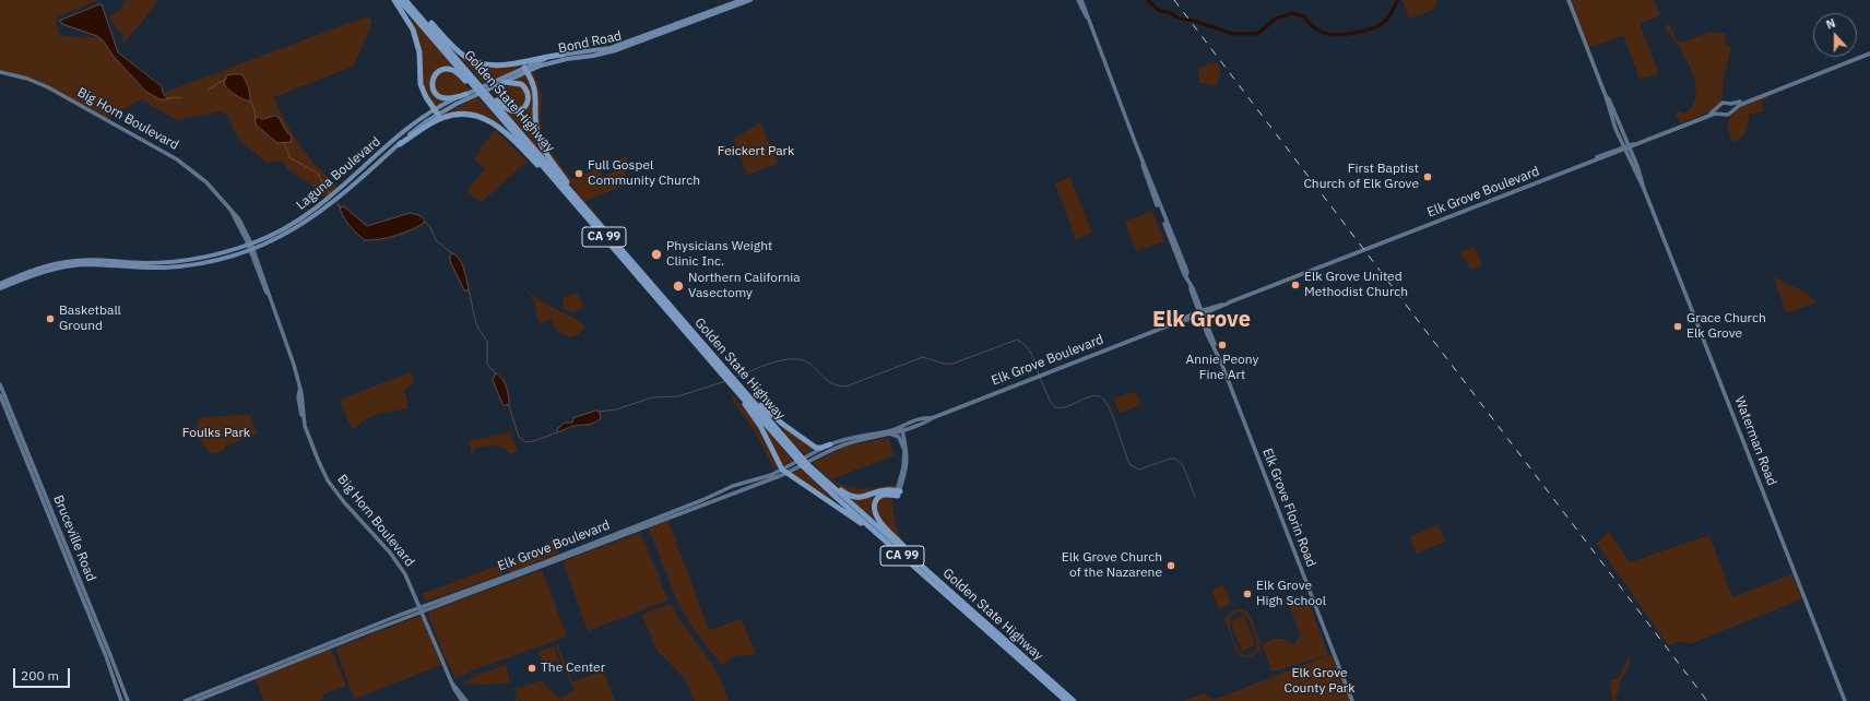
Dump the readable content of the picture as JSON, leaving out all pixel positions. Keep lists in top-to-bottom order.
{
  "streets": {
    "highway": ["Golden State Highway", "CA 99"],
    "main road": [
      "Bond Road",
      "Big Horn Boulevard",
      "Laguna Boulevard",
      "Elk Grove Boulevard",
      "Waterman Road",
      "Elk Grove Florin Road",
      "Bruceville Road"
    ]
  },
  "crossings": [
    ["Bond Road", "Laguna Boulevard"],
    ["Big Horn Boulevard", "Laguna Boulevard"],
    ["Big Horn Boulevard", "Elk Grove Boulevard"],
    ["Elk Grove Boulevard", "Waterman Road"],
    ["Elk Grove Boulevard", "Elk Grove Florin Road"]
  ],
  "districts": ["Elk Grove"],
  "parks": ["Feickert Park", "Foulks Park", "Elk Grove County Park"],
  "places": [
    "Full Gospel Community Church",
    "First Baptist Church of Elk Grove",
    "Physicians Weight Clinic Inc.",
    "Elk Grove United Methodist Church",
    "Northern California Vasectomy",
    "Basketball Ground",
    "Grace Church Elk Grove",
    "Annie Peony Fine Art",
    "Elk Grove Church of the Nazarene",
    "Elk Grove High School",
    "The Center"
  ],
  "scale_bar": "200 m",
  "north": "top"
}
